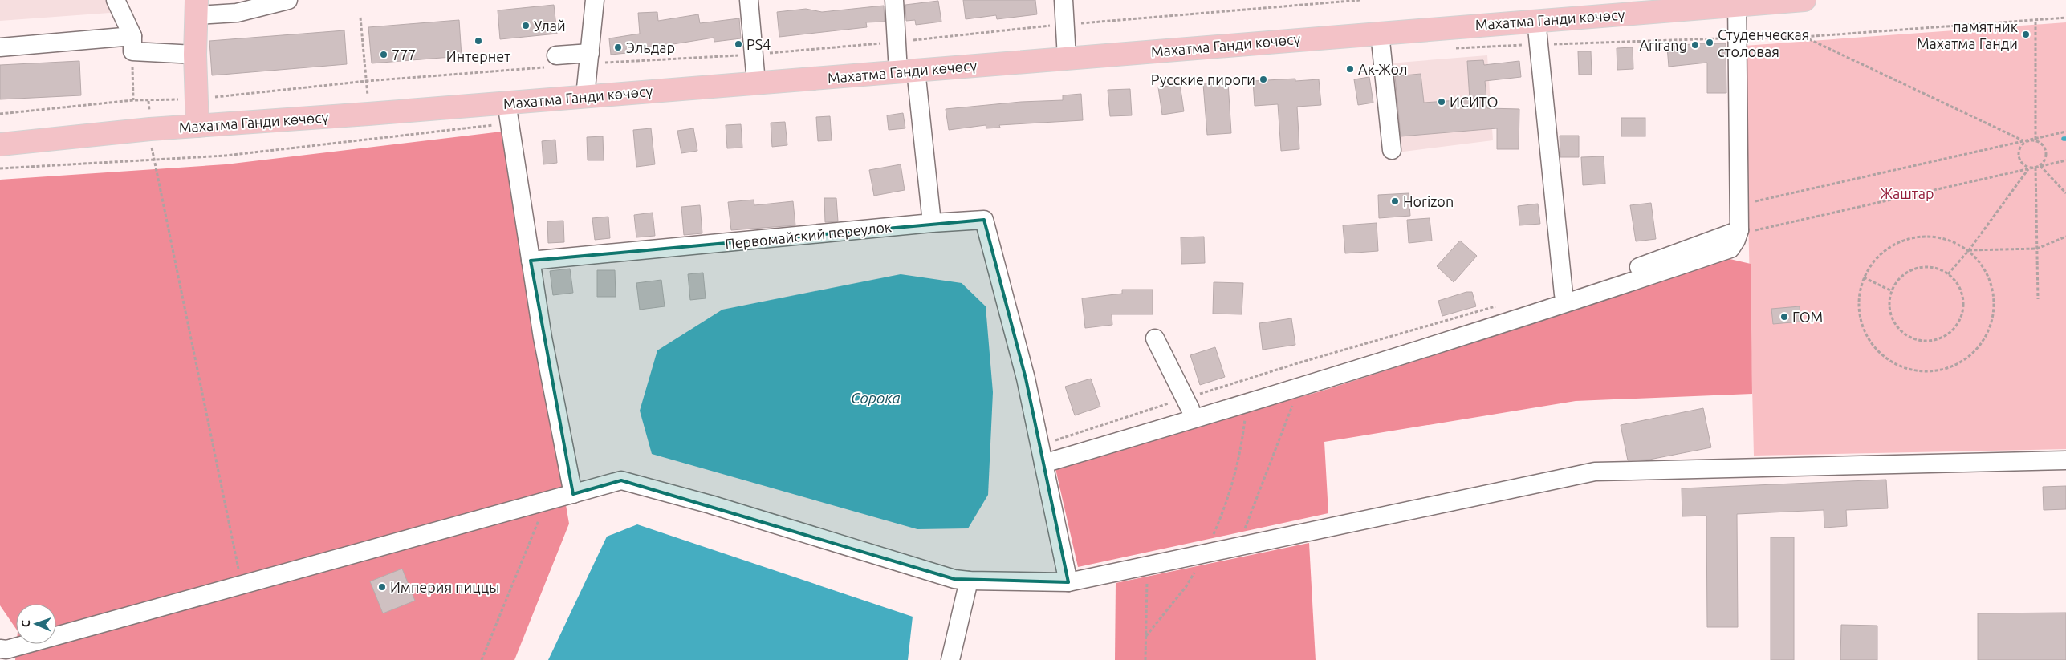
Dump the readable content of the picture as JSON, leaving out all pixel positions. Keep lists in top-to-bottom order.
{
  "streets": {
    "main road": ["Махатма Ганди көчөсү"],
    "street": ["Первомайский переулок"]
  },
  "water": ["Сорока"],
  "parks": ["Жаштар"],
  "places": [
    "Улай",
    "памятник Махатма Ганди",
    "Интернет",
    "Студенческая столовая",
    "PS4",
    "Arirang",
    "Эльдар",
    "777",
    "Ак-Жол",
    "Русские пироги",
    "ИСИТО",
    "Horizon",
    "ГОМ",
    "Империя пиццы"
  ],
  "north": "left"
}
